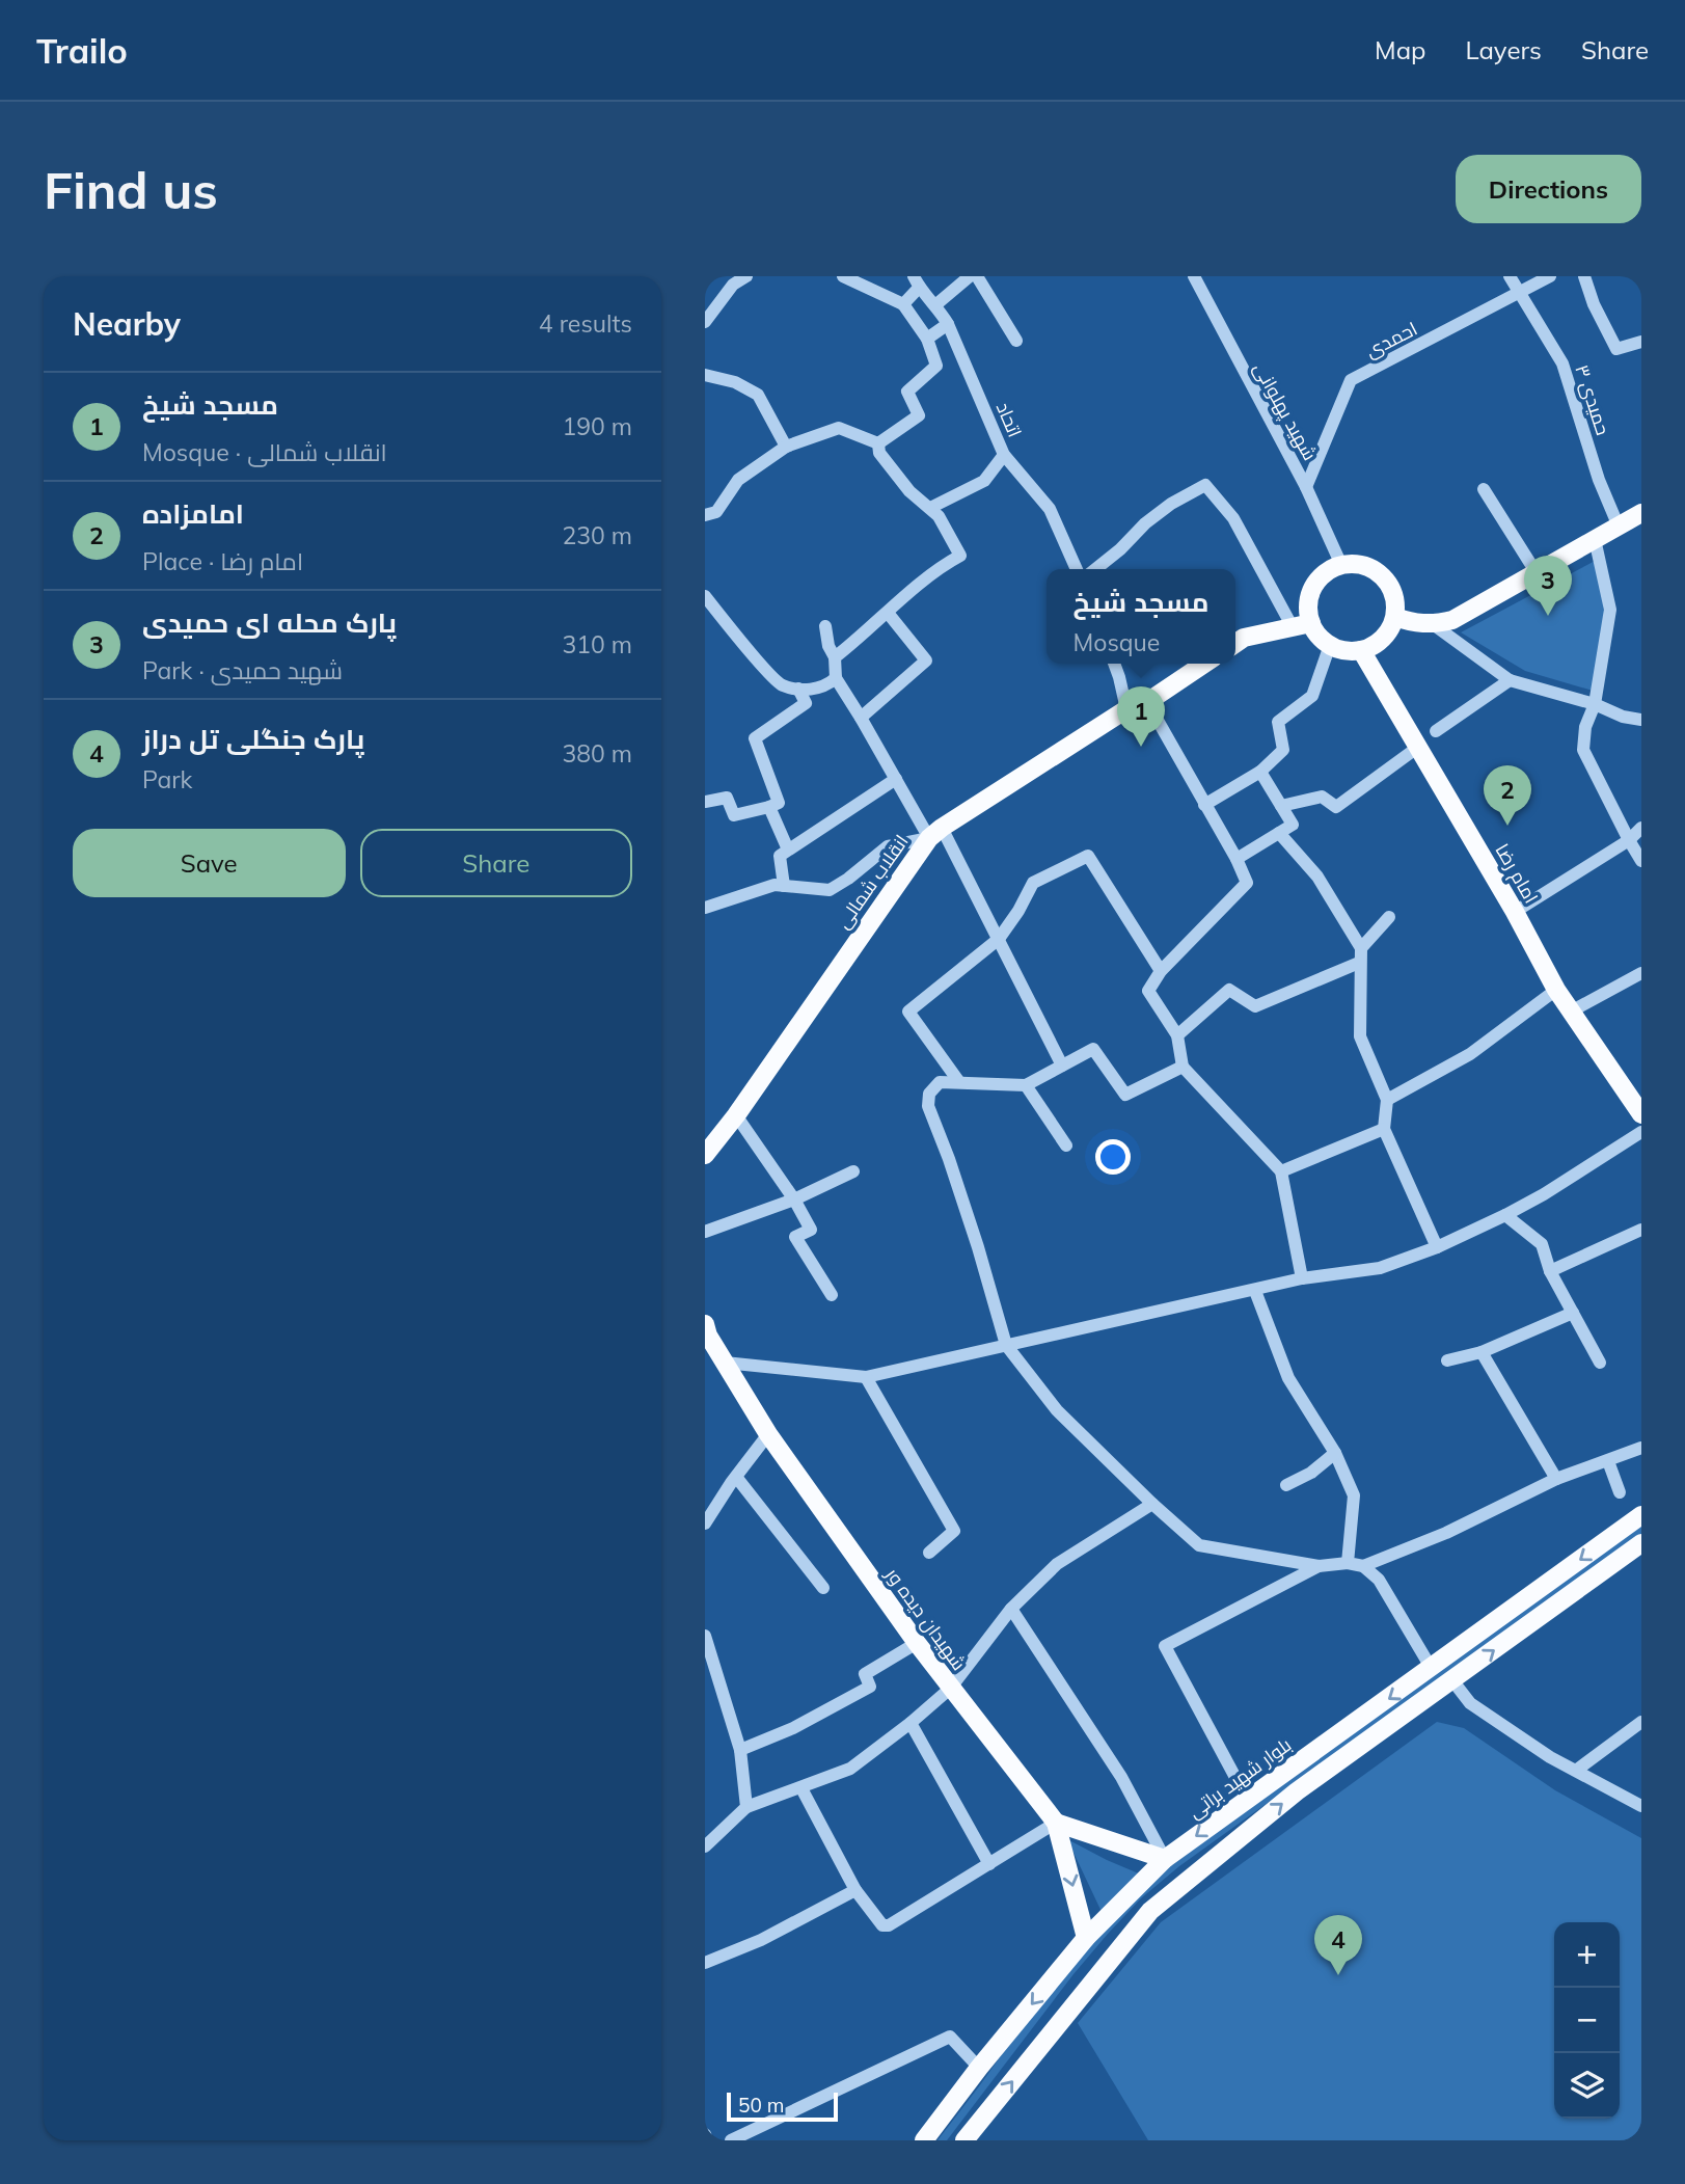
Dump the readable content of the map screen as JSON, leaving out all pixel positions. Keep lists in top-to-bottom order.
{
  "streets": {
    "main road": [
      "امام رضا",
      "انقلاب شمالی",
      "شهیدان دیده ور",
      "بلوار شهید براتی"
    ],
    "street": [
      "احمدی",
      "حمیدی ۳",
      "شهید پهلوانی",
      "اتحاد"
    ]
  },
  "crossings": [
    ["احمدی", "حمیدی ۳"],
    ["احمدی", "شهید پهلوانی"],
    ["شهید پهلوانی", "امام رضا"],
    ["شهیدان دیده ور", "بلوار شهید براتی"]
  ],
  "scale_bar": "50 m",
  "page": {
    "header": "Trailo",
    "nav": ["Map", "Layers", "Share"],
    "buttons": [
      "Directions",
      ["Save", "Share"]
    ],
    "title": "Find us",
    "heading": ["Nearby", "4 results"],
    "list": [
      {
        "mark": "1",
        "name": "مسجد شیخ",
        "note": "Mosque · انقلاب شمالی",
        "value": "190 m"
      },
      {
        "mark": "2",
        "name": "امامزاده",
        "note": "Place · امام رضا",
        "value": "230 m"
      },
      {
        "mark": "3",
        "name": "پارک محله ای حمیدی",
        "note": "Park · شهید حمیدی",
        "value": "310 m"
      },
      {
        "mark": "4",
        "name": "پارک جنگلی تل دراز",
        "note": "Park",
        "value": "380 m"
      }
    ],
    "pins": [
      "3",
      "1",
      "2",
      "4"
    ],
    "popup": ["مسجد شیخ", "Mosque"],
    "map_buttons": ["+", "−"],
    "scale": "50 m"
  }
}
